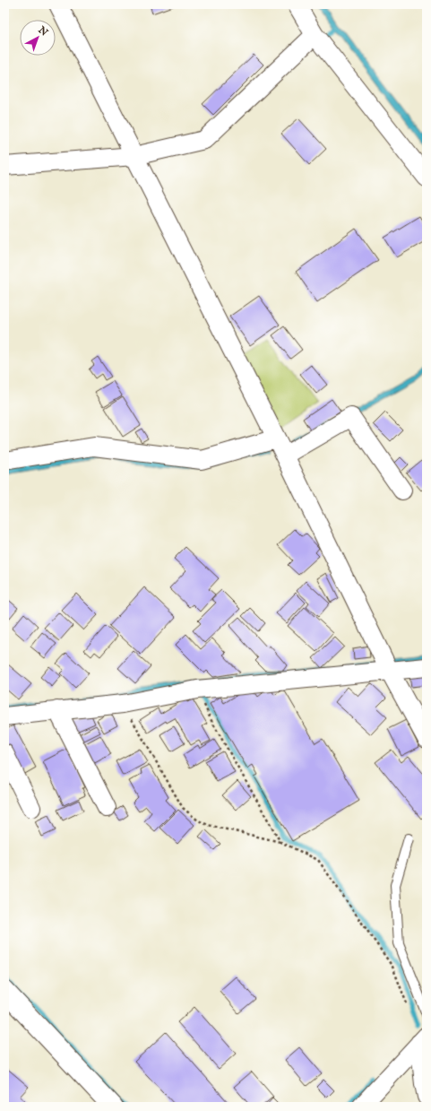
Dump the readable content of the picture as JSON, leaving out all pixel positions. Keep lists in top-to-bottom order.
{
  "north": "top right"
}
